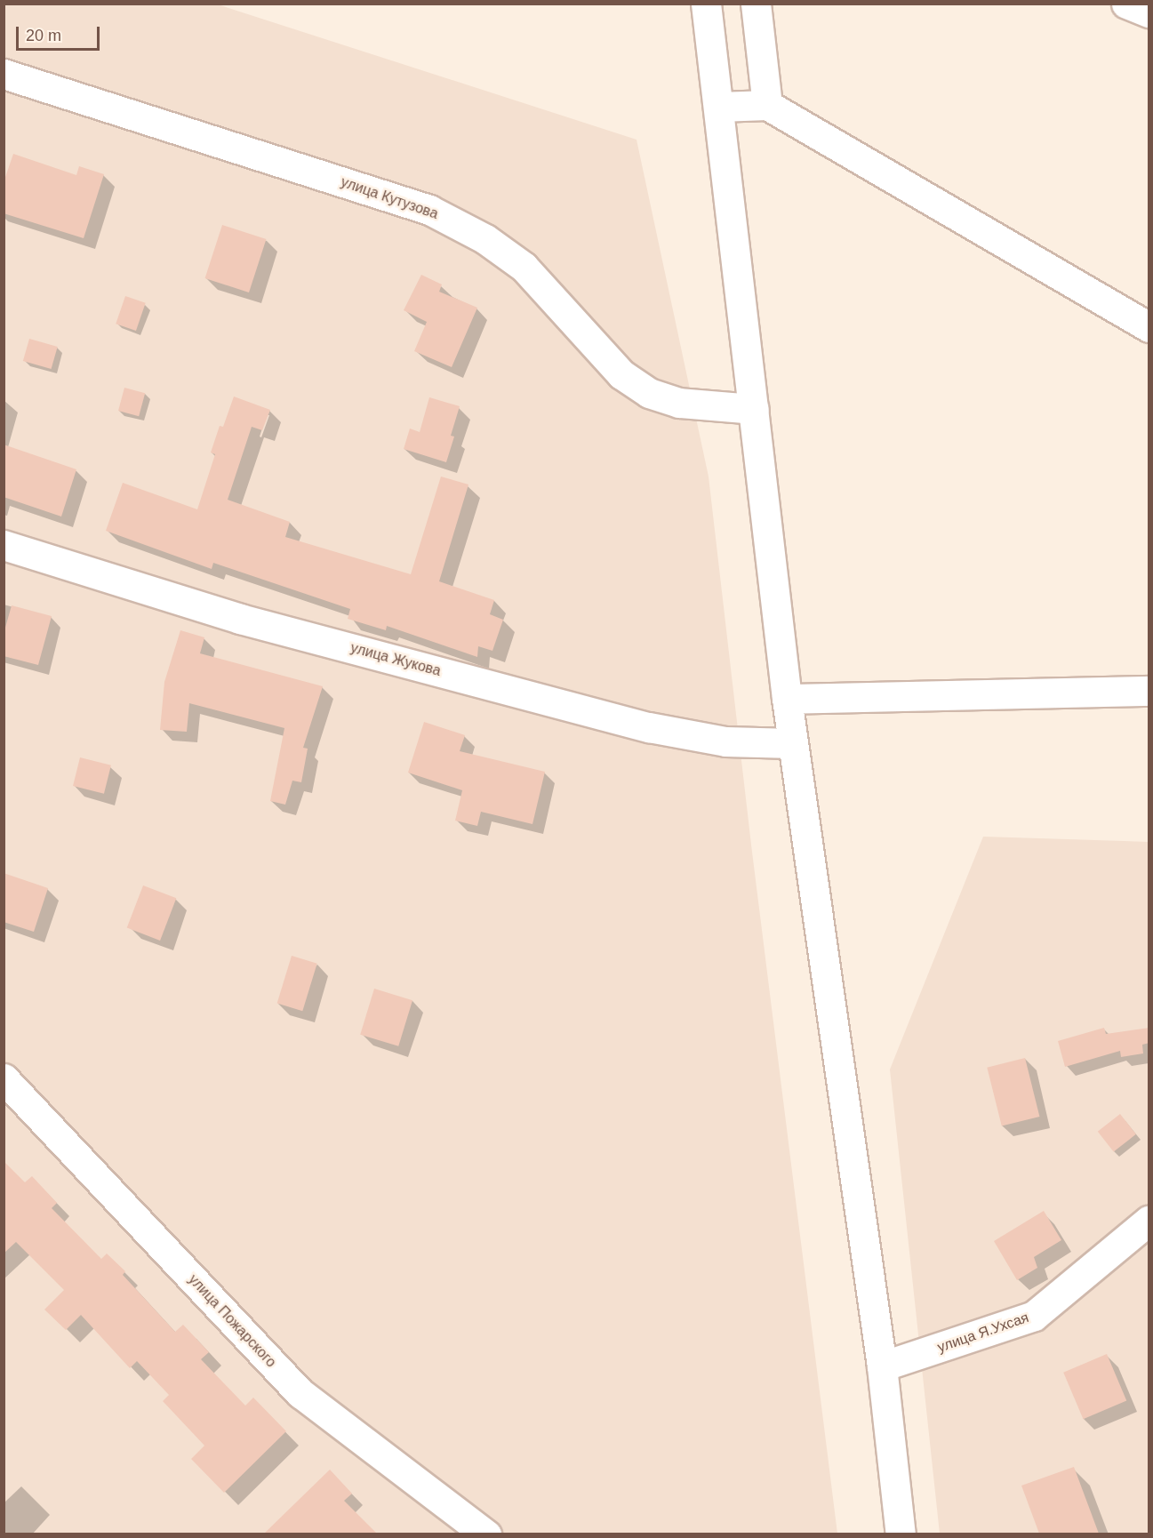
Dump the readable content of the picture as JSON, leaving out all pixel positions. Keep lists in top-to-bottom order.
{
  "streets": {
    "street": [
      "улица Кутузова",
      "улица Жукова",
      "улица Пожарского",
      "улица Я.Ухсая"
    ]
  },
  "scale_bar": "20 m"
}
